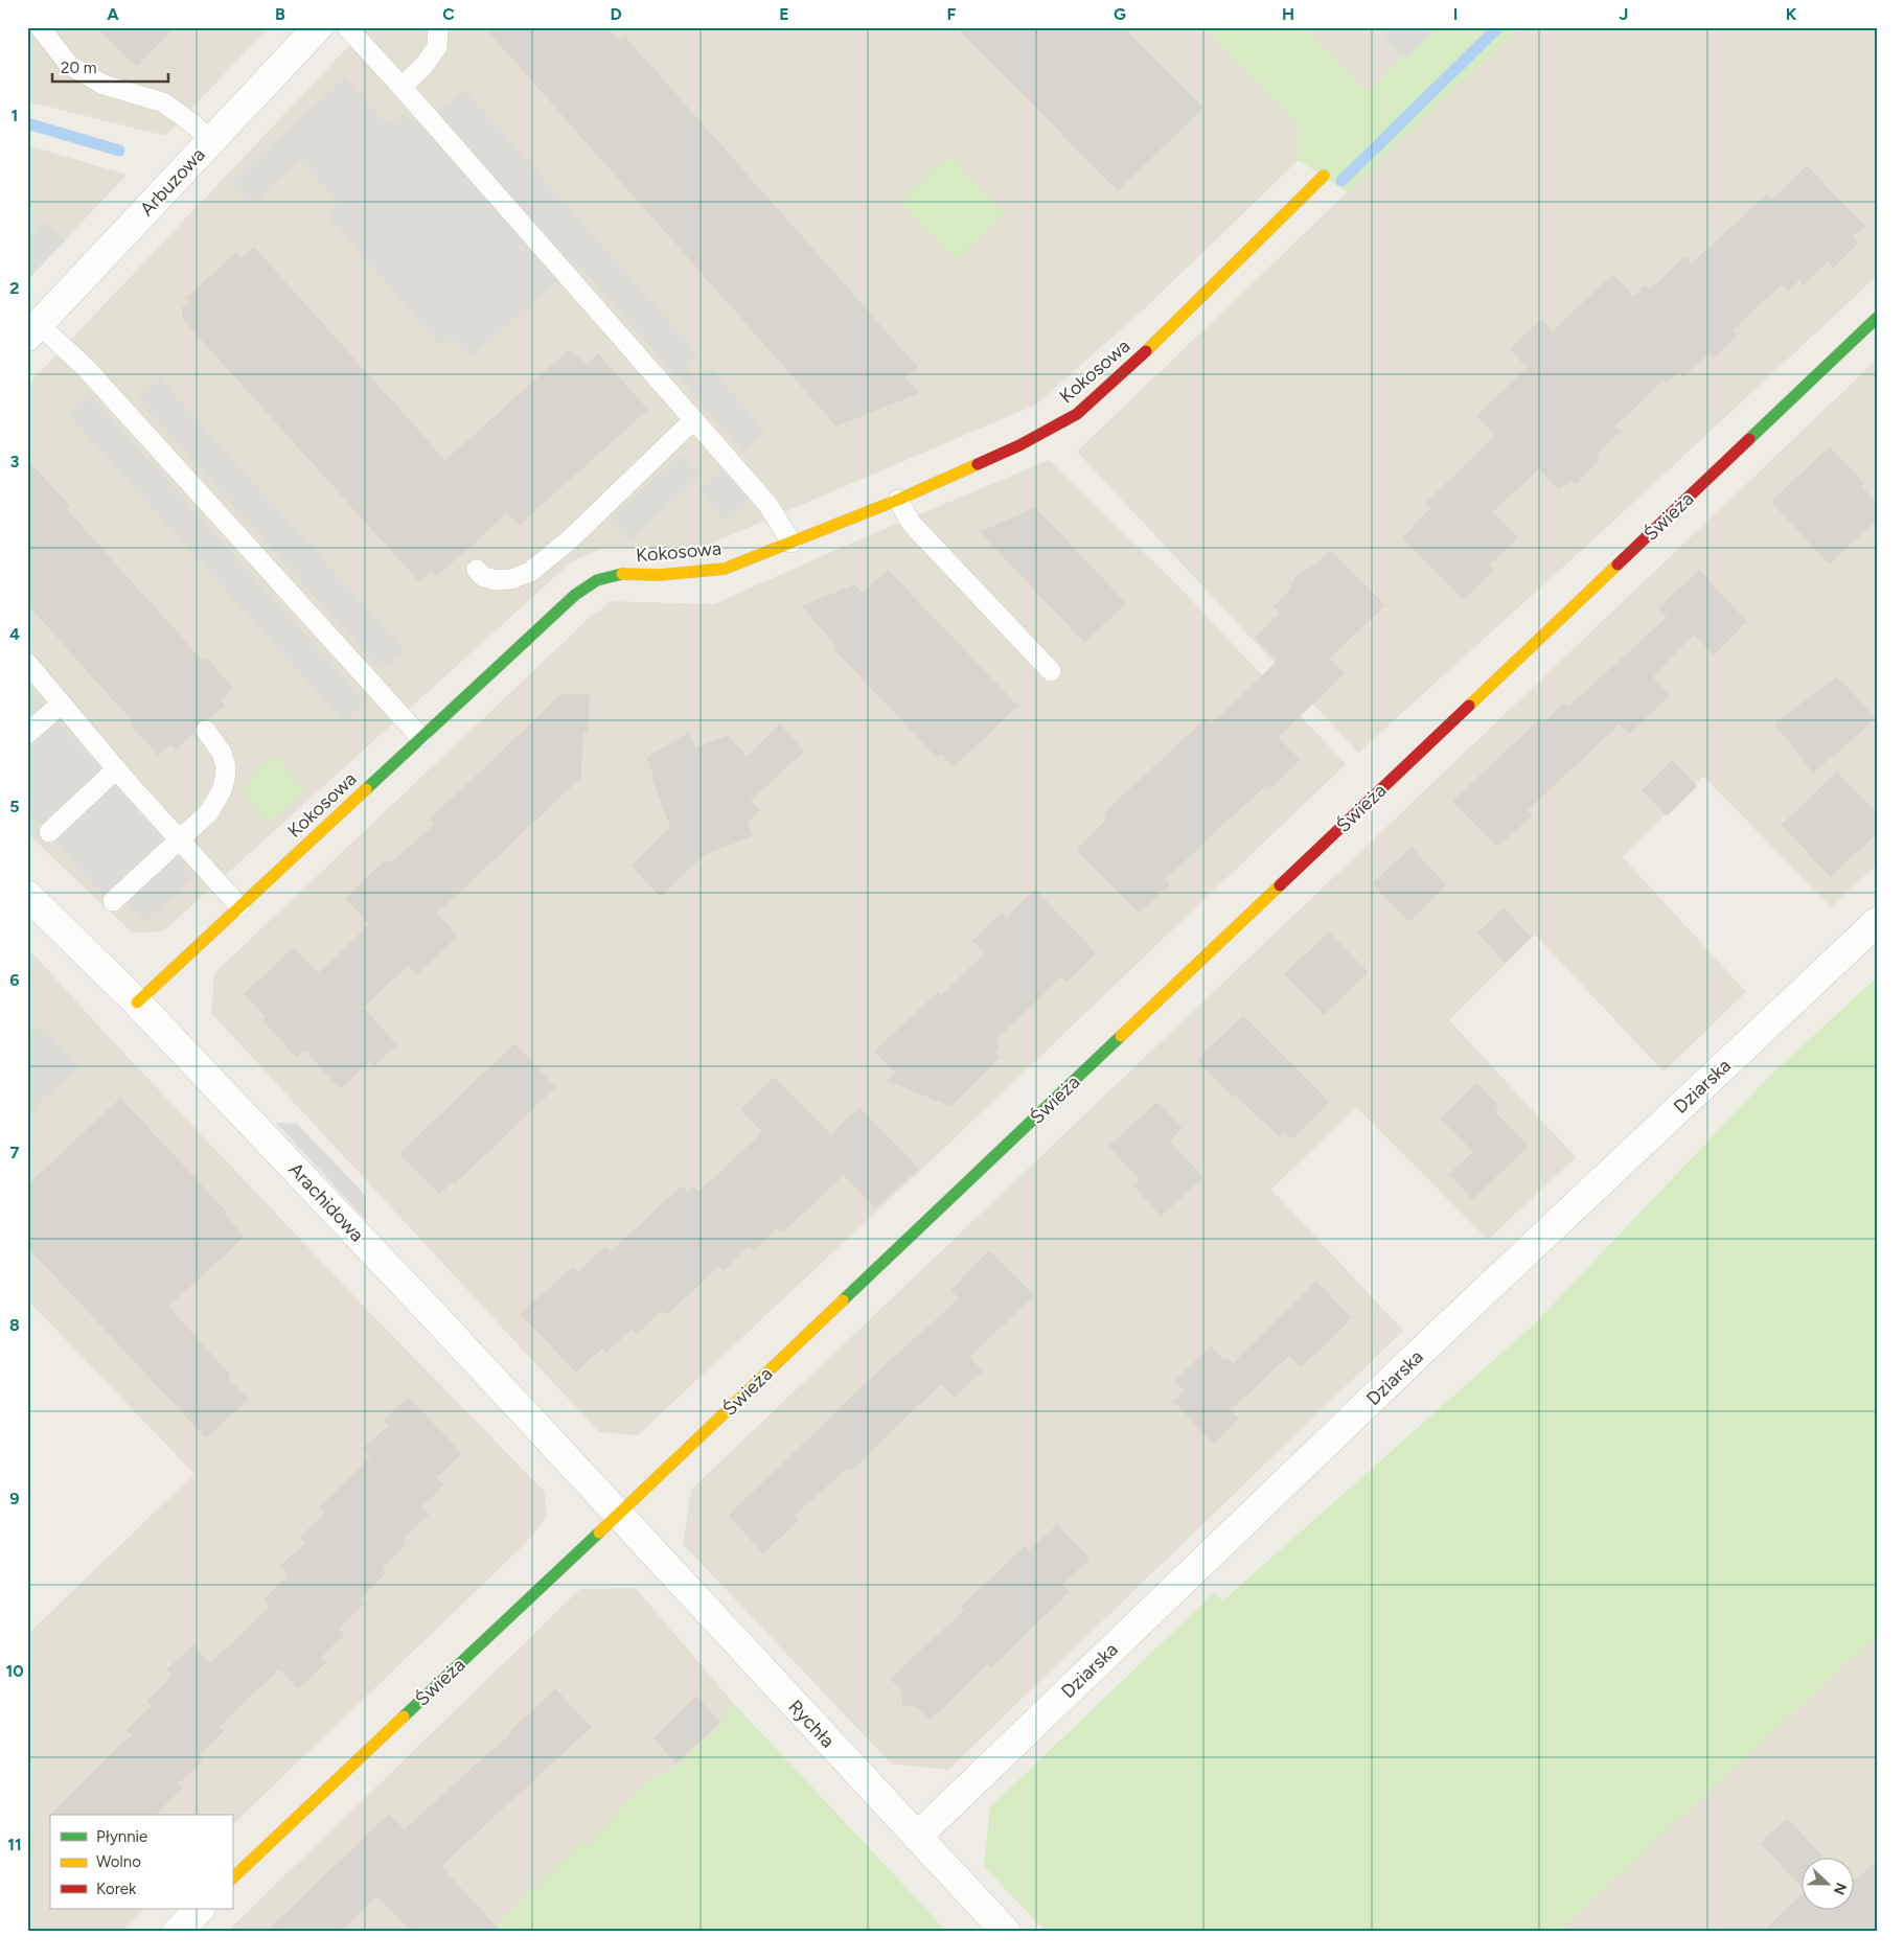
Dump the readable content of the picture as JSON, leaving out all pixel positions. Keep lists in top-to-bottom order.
{
  "streets": {
    "street": [
      "Arbuzowa",
      "Kokosowa",
      "Świeża",
      "Dziarska",
      "Arachidowa",
      "Rychła"
    ]
  },
  "crossings": [
    ["Kokosowa", "Arachidowa"],
    ["Świeża", "Arachidowa"],
    ["Świeża", "Rychła"],
    ["Dziarska", "Rychła"],
    ["Arachidowa", "Rychła"]
  ],
  "legend": ["Płynnie", "Wolno", "Korek"],
  "scale_bar": "20 m",
  "north": "right",
  "grid": {
    "columns": [
      "A",
      "B",
      "C",
      "D",
      "E",
      "F",
      "G",
      "H",
      "I",
      "J",
      "K"
    ],
    "rows": [
      "1",
      "2",
      "3",
      "4",
      "5",
      "6",
      "7",
      "8",
      "9",
      "10",
      "11"
    ]
  }
}
